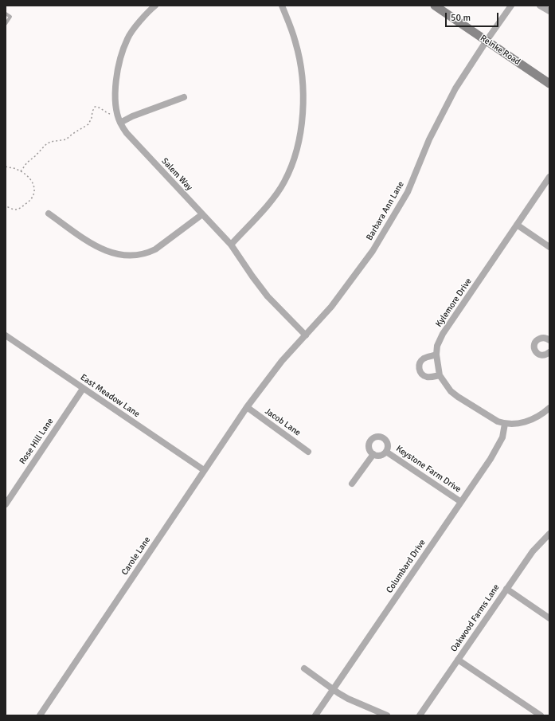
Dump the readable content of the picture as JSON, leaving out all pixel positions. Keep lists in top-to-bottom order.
{
  "streets": {
    "street": [
      "Reinke Road",
      "Salem Way",
      "Barbara Ann Lane",
      "Kylemore Drive",
      "East Meadow Lane",
      "Jacob Lane",
      "Rose Hill Lane",
      "Keystone Farm Drive",
      "Carole Lane",
      "Columbard Drive",
      "Oakwood Farms Lane"
    ]
  },
  "crossings": [
    ["Reinke Road", "Barbara Ann Lane"],
    ["Salem Way", "Barbara Ann Lane"],
    ["Barbara Ann Lane", "Jacob Lane"],
    ["Barbara Ann Lane", "Carole Lane"],
    ["Kylemore Drive", "Columbard Drive"],
    ["East Meadow Lane", "Rose Hill Lane"],
    ["East Meadow Lane", "Carole Lane"],
    ["Jacob Lane", "Carole Lane"],
    ["Keystone Farm Drive", "Columbard Drive"]
  ],
  "scale_bar": "50 m"
}
